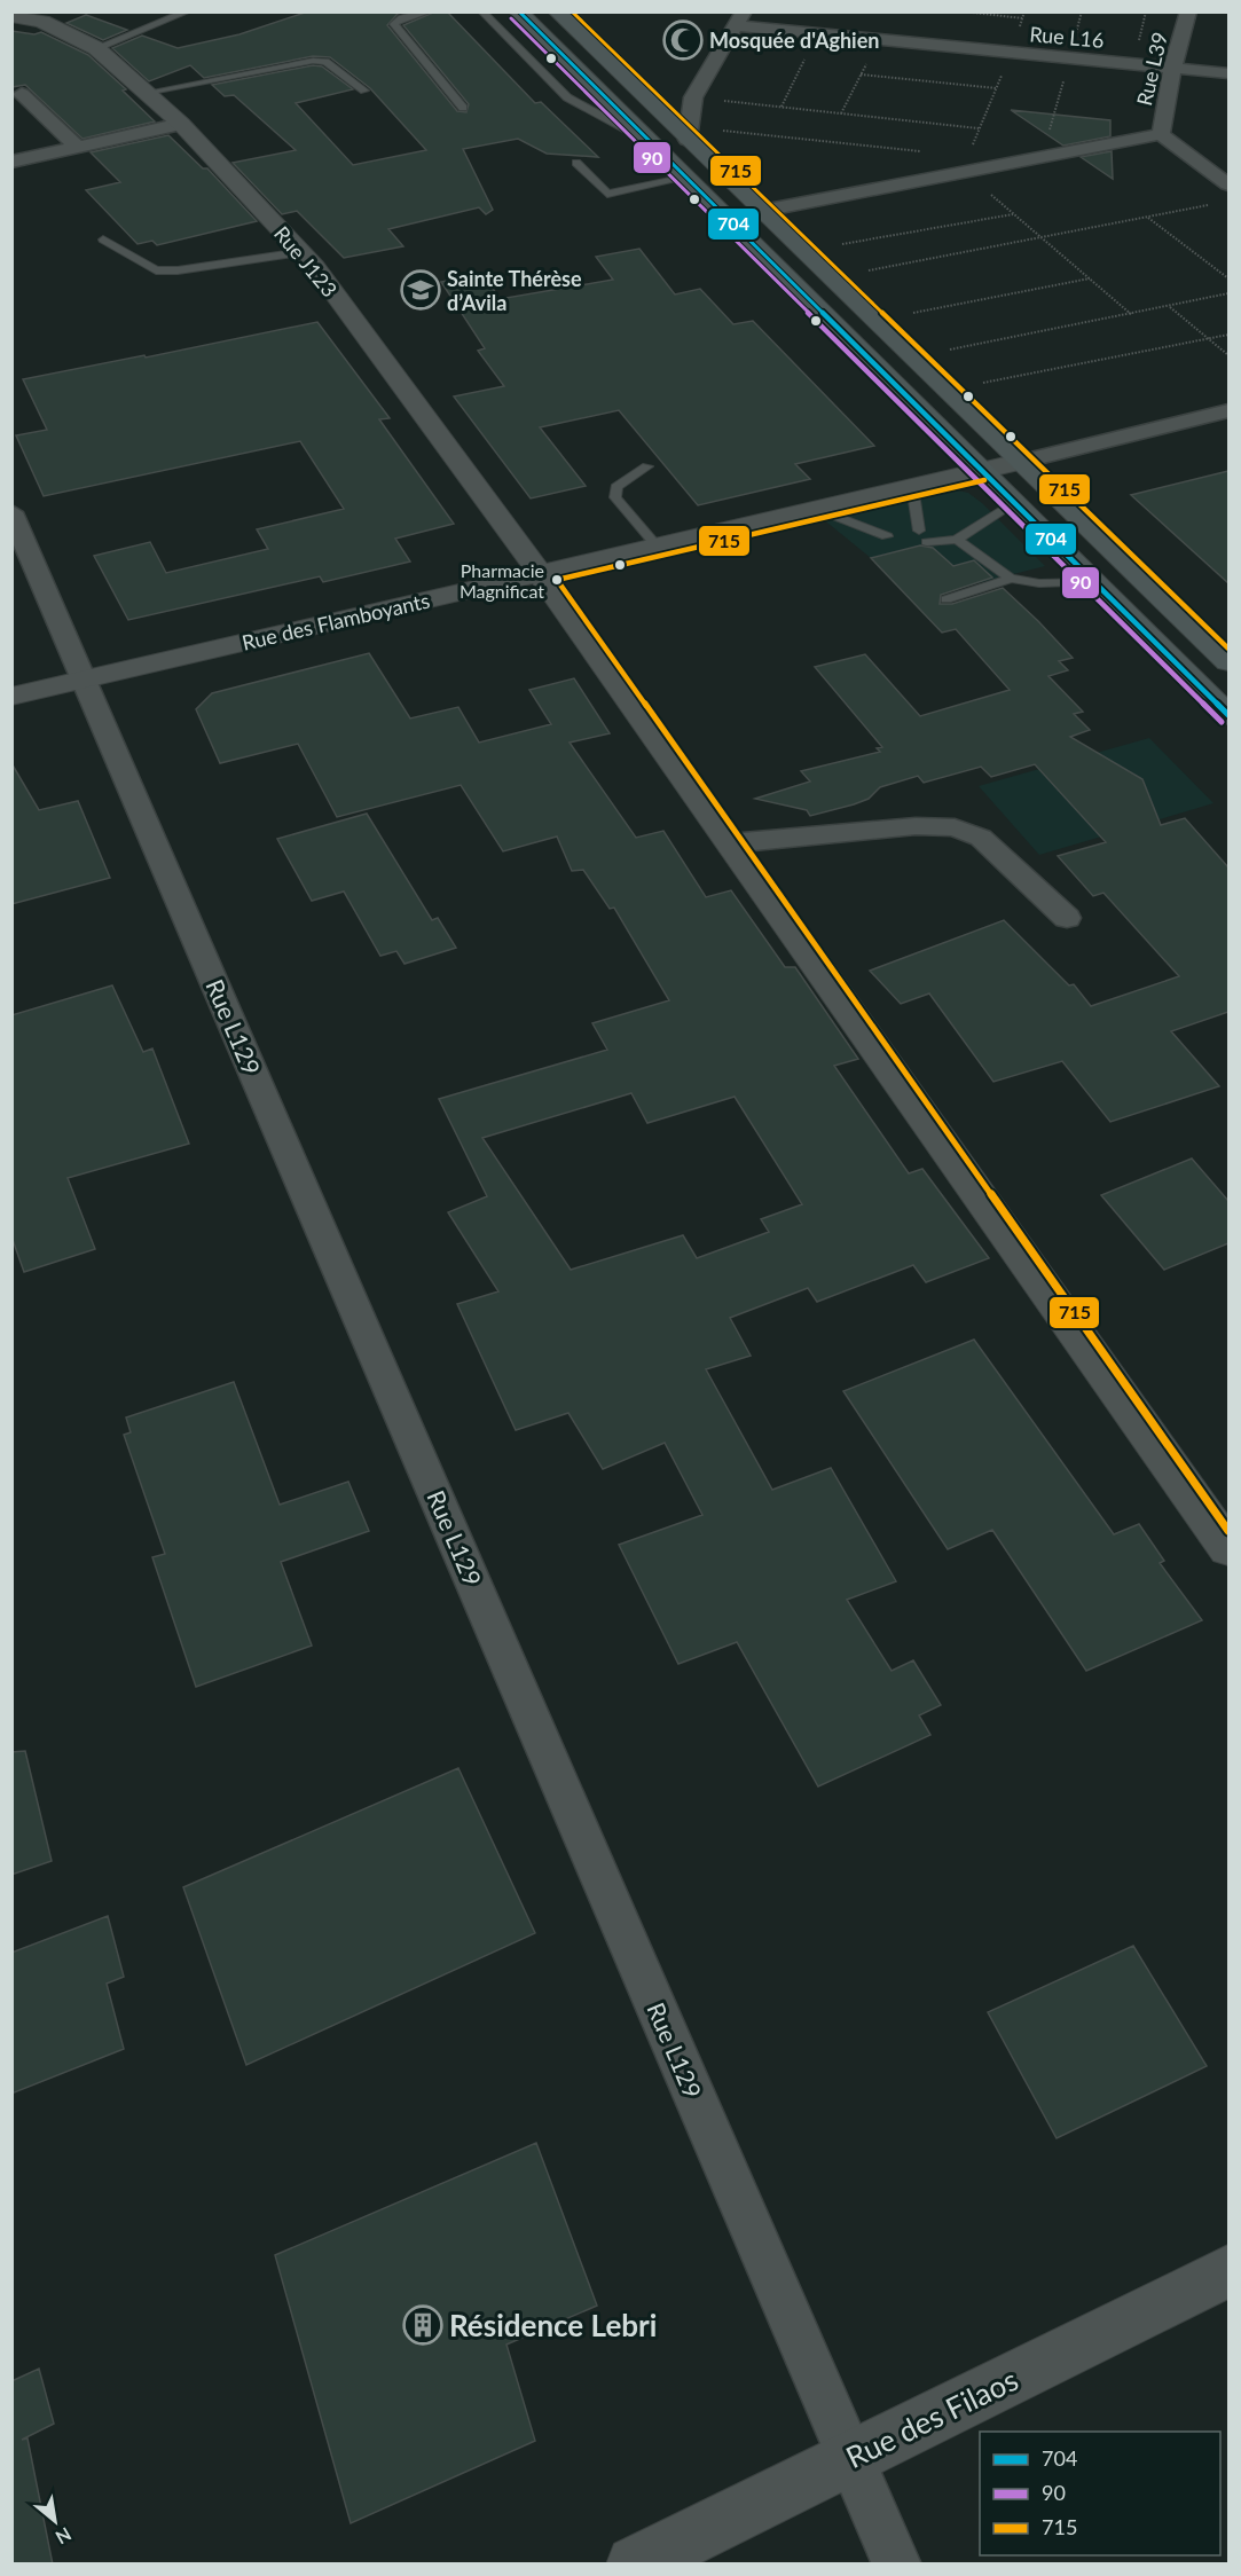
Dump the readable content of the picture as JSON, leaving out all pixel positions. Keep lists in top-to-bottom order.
{
  "streets": {
    "street": [
      "Rue L16",
      "Rue L39",
      "Rue J123",
      "Rue des Flamboyants",
      "Rue L129",
      "Rue des Filaos"
    ]
  },
  "crossings": [
    ["Rue L16", "Rue L39"],
    ["Rue J123", "Rue des Flamboyants"],
    ["Rue des Flamboyants", "Rue L129"],
    ["Rue L129", "Rue des Filaos"]
  ],
  "places": {
    "mosque": ["Mosquée d'Aghien"],
    "school or university": ["Sainte Thérèse d’Avila"],
    "other": ["Pharmacie Magnificat"],
    "building": ["Résidence Lebri"]
  },
  "lines": ["transit line 704", "transit line 715", "transit line 90"],
  "legend": ["704", "90", "715"],
  "north": "bottom right"
}
